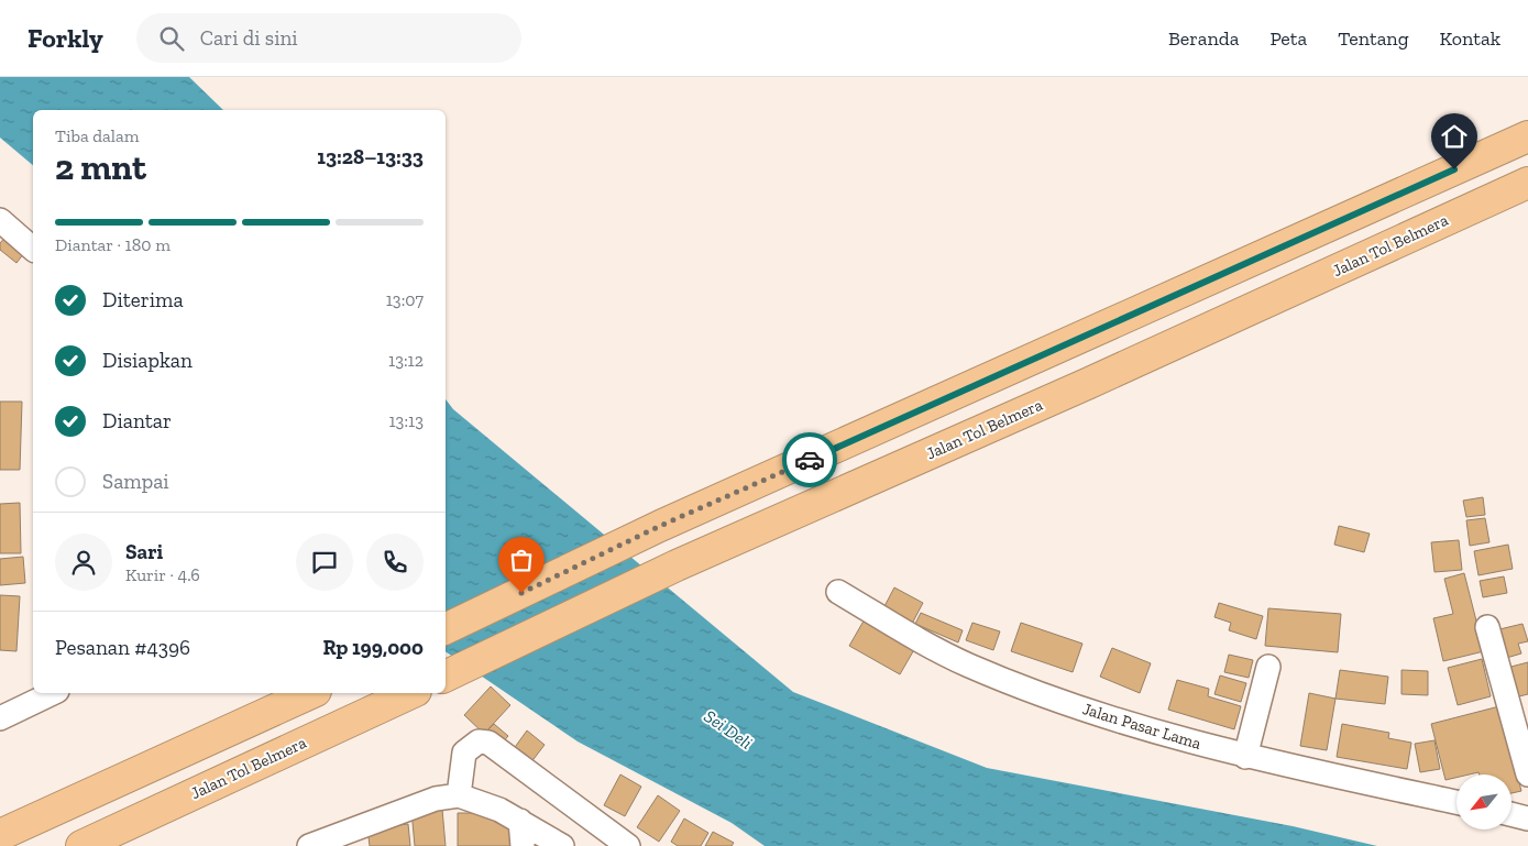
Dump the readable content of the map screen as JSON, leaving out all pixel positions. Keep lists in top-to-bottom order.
{
  "streets": {
    "highway": ["Jalan Tol Belmera"],
    "street": ["Jalan Pasar Lama"]
  },
  "water": ["Sei Deli"],
  "north": "bottom left",
  "page": {
    "header": "Forkly",
    "search": "Cari di sini",
    "nav": [
      "Beranda",
      "Peta",
      "Tentang",
      "Kontak"
    ],
    "heading": ["2 mnt", "Tiba dalam", "13:28–13:33"],
    "panel": [
      "Sari",
      "Kurir · 4.6",
      "Pesanan #4396",
      "Rp 199,000"
    ],
    "bar": "Diantar · 180 m",
    "list": [
      ["Diterima", "13:07"],
      ["Disiapkan", "13:12"],
      ["Diantar", "13:13"],
      "Sampai"
    ]
  }
}
